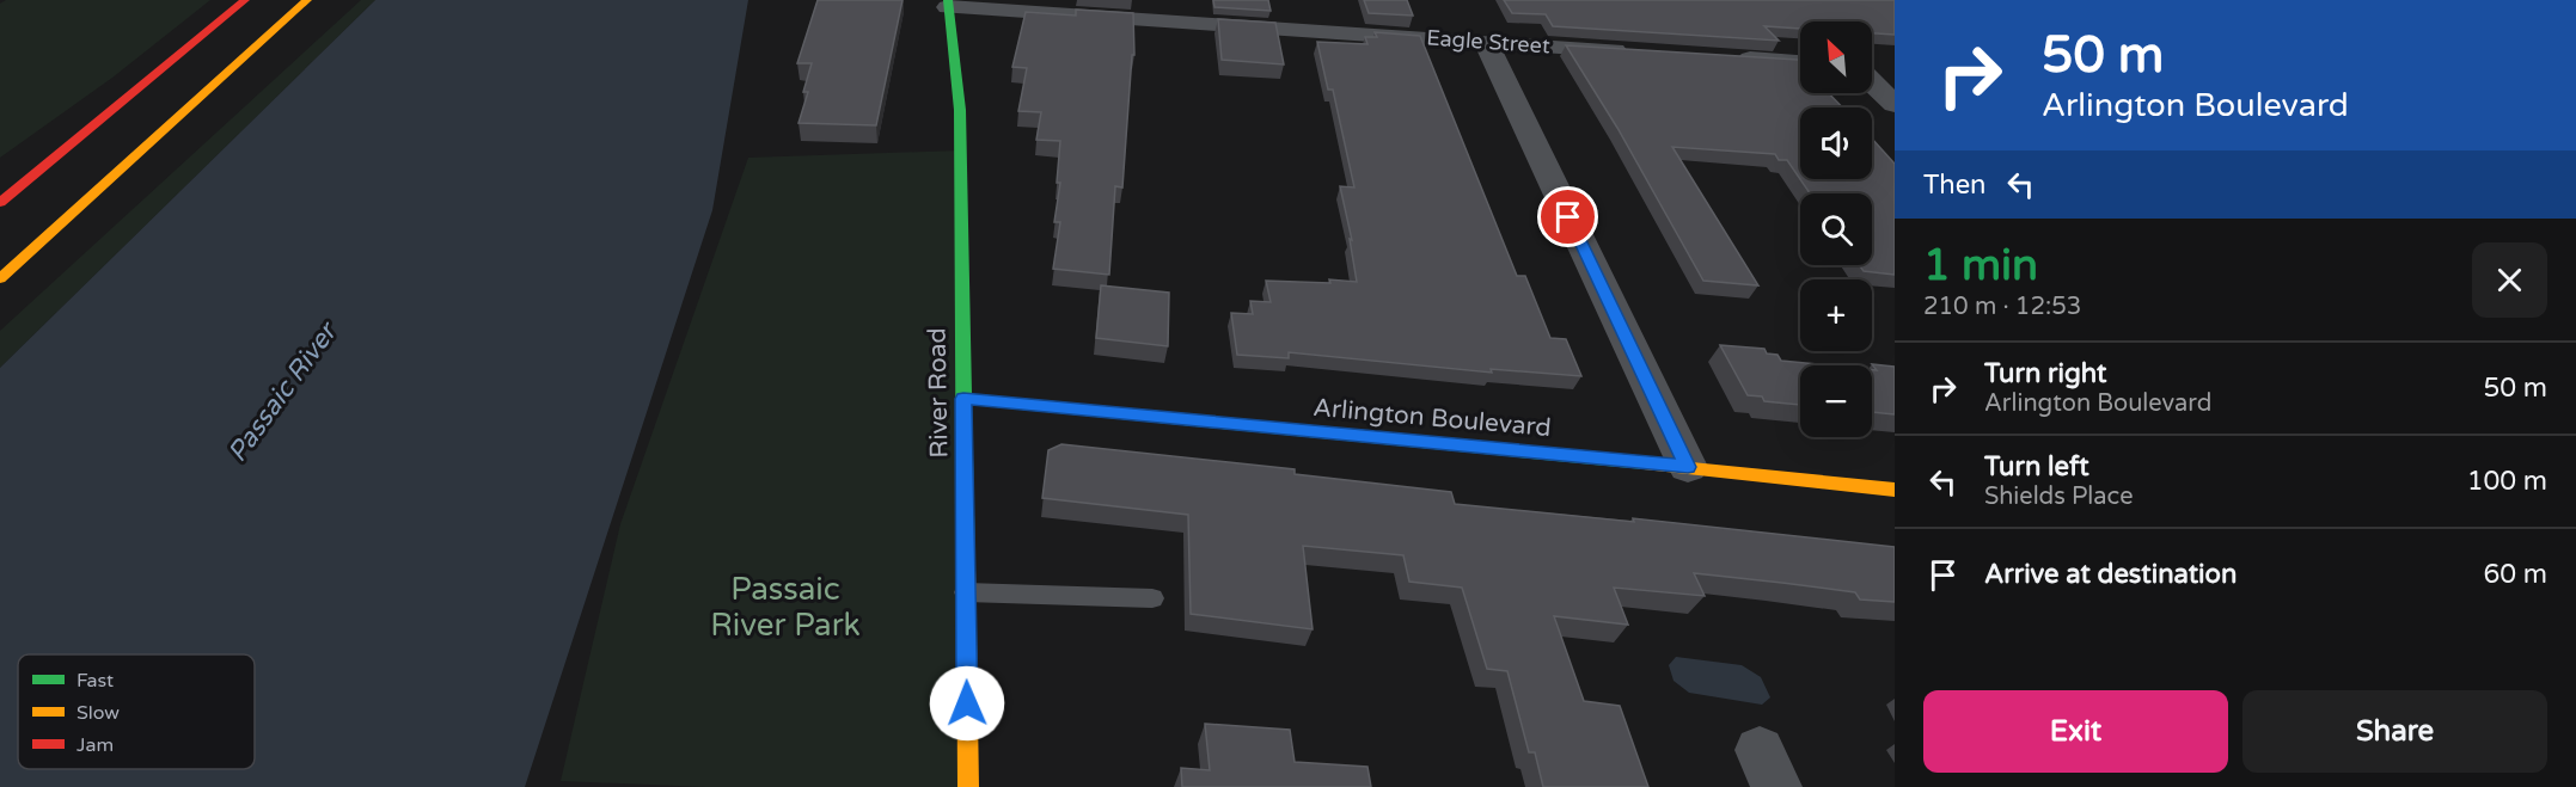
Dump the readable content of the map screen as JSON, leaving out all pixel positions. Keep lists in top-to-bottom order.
{
  "streets": {
    "main road": ["River Road", "Arlington Boulevard"],
    "street": ["Eagle Street"]
  },
  "crossings": [
    ["Eagle Street", "River Road"],
    ["River Road", "Arlington Boulevard"]
  ],
  "water": ["Passaic River"],
  "parks": ["Passaic River Park"],
  "legend": ["Fast", "Slow", "Jam"],
  "north": "top left",
  "page": {
    "turn": ["50 m", "Arlington Boulevard"],
    "map_buttons": ["+", "−"],
    "then": "Then",
    "heading": ["1 min", "210 m · 12:53"],
    "list": [
      {
        "name": "Turn right",
        "note": "Arlington Boulevard",
        "value": "50 m"
      },
      {
        "name": "Turn left",
        "note": "Shields Place",
        "value": "100 m"
      },
      {
        "name": "Arrive at destination",
        "value": "60 m"
      }
    ],
    "buttons": ["Exit", "Share"]
  }
}
